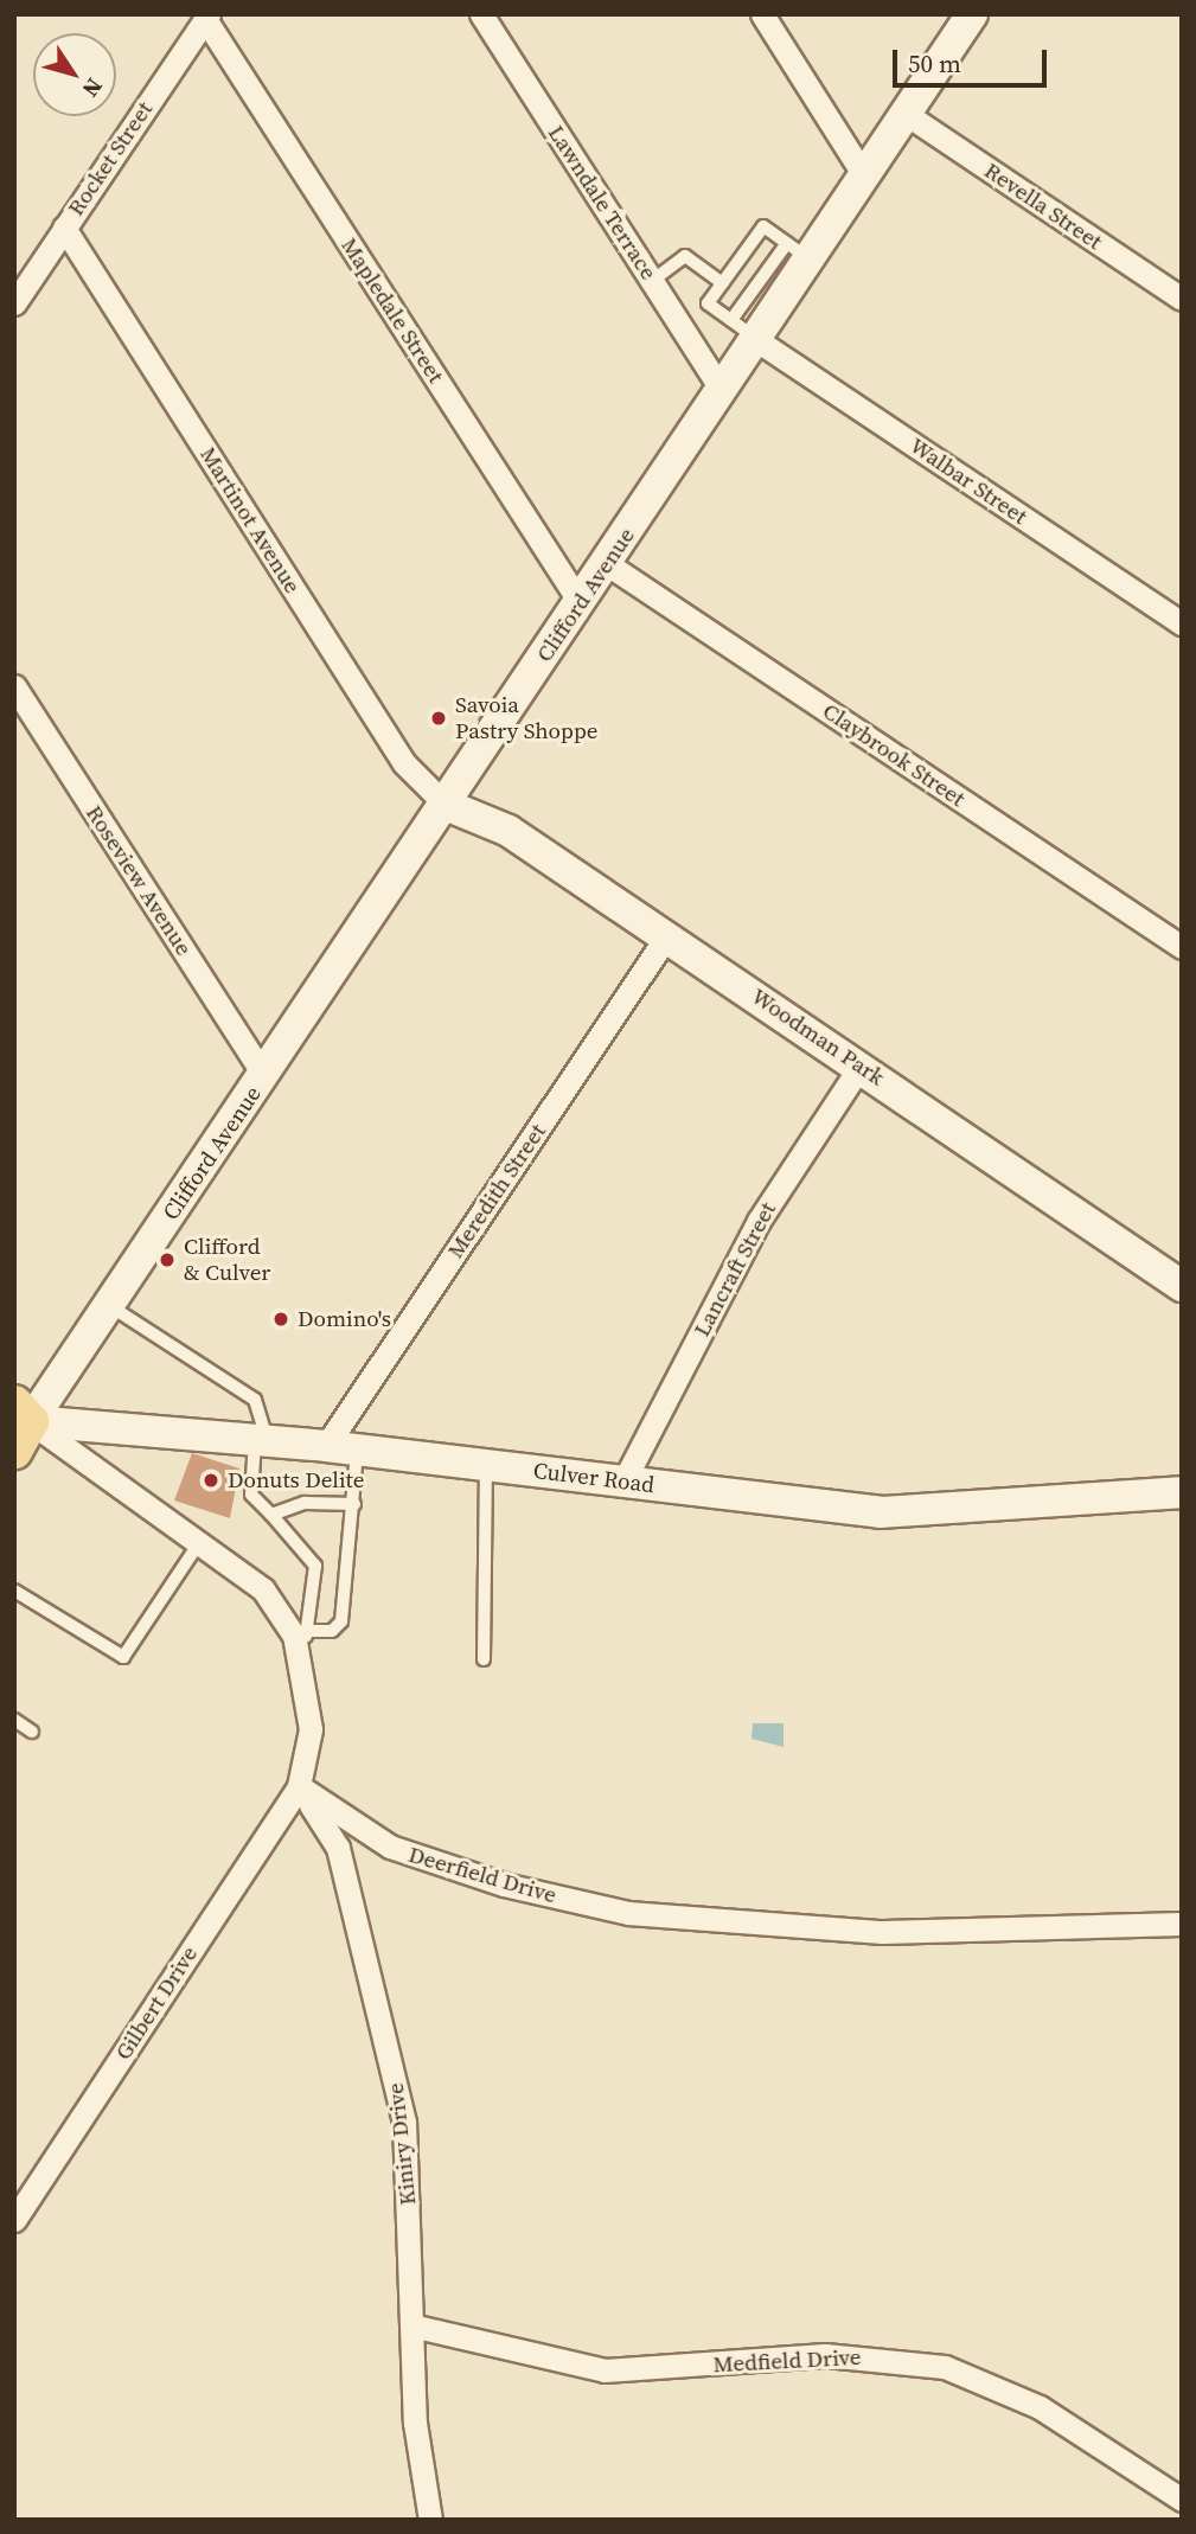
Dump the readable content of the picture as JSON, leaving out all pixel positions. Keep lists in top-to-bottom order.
{
  "streets": {
    "main road": ["Clifford Avenue", "Woodman Park", "Culver Road"],
    "street": [
      "Rocket Street",
      "Lawndale Terrace",
      "Revella Street",
      "Mapledale Street",
      "Walbar Street",
      "Martinot Avenue",
      "Claybrook Street",
      "Roseview Avenue",
      "Meredith Street",
      "Lancraft Street",
      "Deerfield Drive",
      "Gilbert Drive",
      "Kiniry Drive",
      "Medfield Drive"
    ]
  },
  "crossings": [
    ["Rocket Street", "Mapledale Street"],
    ["Rocket Street", "Martinot Avenue"],
    ["Lawndale Terrace", "Clifford Avenue"],
    ["Revella Street", "Clifford Avenue"],
    ["Mapledale Street", "Clifford Avenue"],
    ["Walbar Street", "Clifford Avenue"],
    ["Martinot Avenue", "Clifford Avenue"],
    ["Martinot Avenue", "Woodman Park"],
    ["Clifford Avenue", "Claybrook Street"],
    ["Clifford Avenue", "Roseview Avenue"],
    ["Clifford Avenue", "Woodman Park"],
    ["Clifford Avenue", "Culver Road"],
    ["Woodman Park", "Meredith Street"],
    ["Woodman Park", "Lancraft Street"],
    ["Meredith Street", "Culver Road"],
    ["Lancraft Street", "Culver Road"],
    ["Deerfield Drive", "Gilbert Drive"],
    ["Deerfield Drive", "Kiniry Drive"],
    ["Gilbert Drive", "Kiniry Drive"],
    ["Kiniry Drive", "Medfield Drive"]
  ],
  "places": [
    "Savoia Pastry Shoppe",
    "Clifford & Culver",
    "Domino's",
    "Donuts Delite"
  ],
  "scale_bar": "50 m",
  "north": "bottom right"
}
